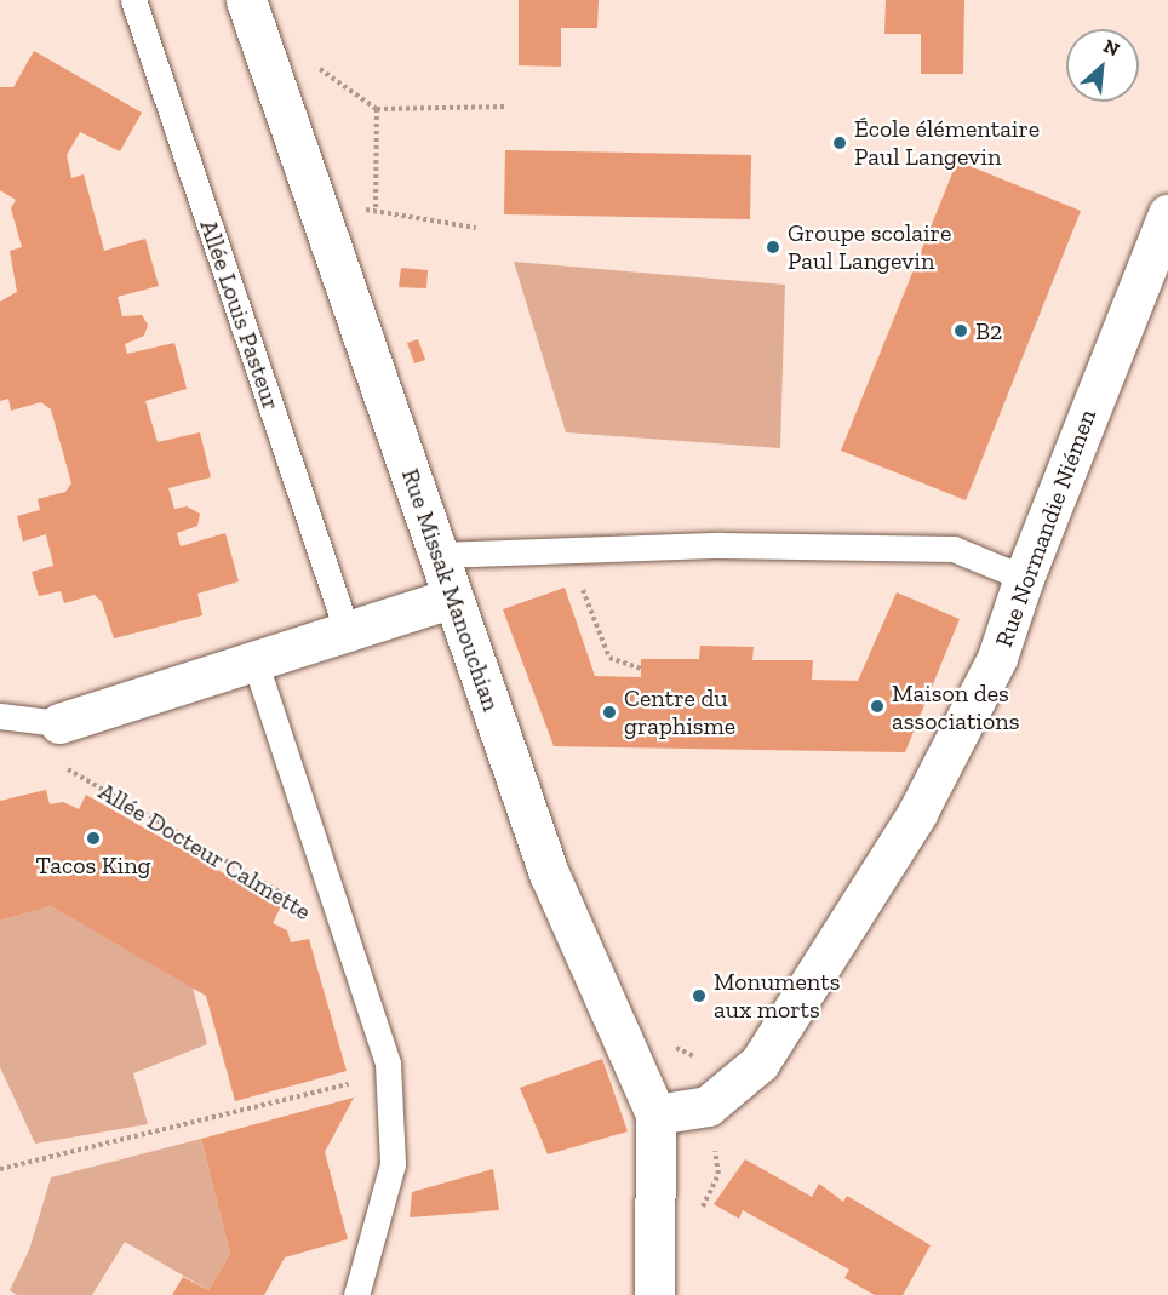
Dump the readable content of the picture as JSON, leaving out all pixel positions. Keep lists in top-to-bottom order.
{
  "streets": {
    "street": ["Rue Normandie Niémen", "Rue Missak Manouchian"],
    "lane": ["Allée Louis Pasteur", "Allée Docteur Calmette"]
  },
  "crossings": [
    ["Rue Normandie Niémen", "Rue Missak Manouchian"]
  ],
  "places": [
    "École élémentaire Paul Langevin",
    "Groupe scolaire Paul Langevin",
    "B2",
    "Maison des associations",
    "Centre du graphisme",
    "Tacos King",
    "Monuments aux morts"
  ],
  "north": "top right"
}
